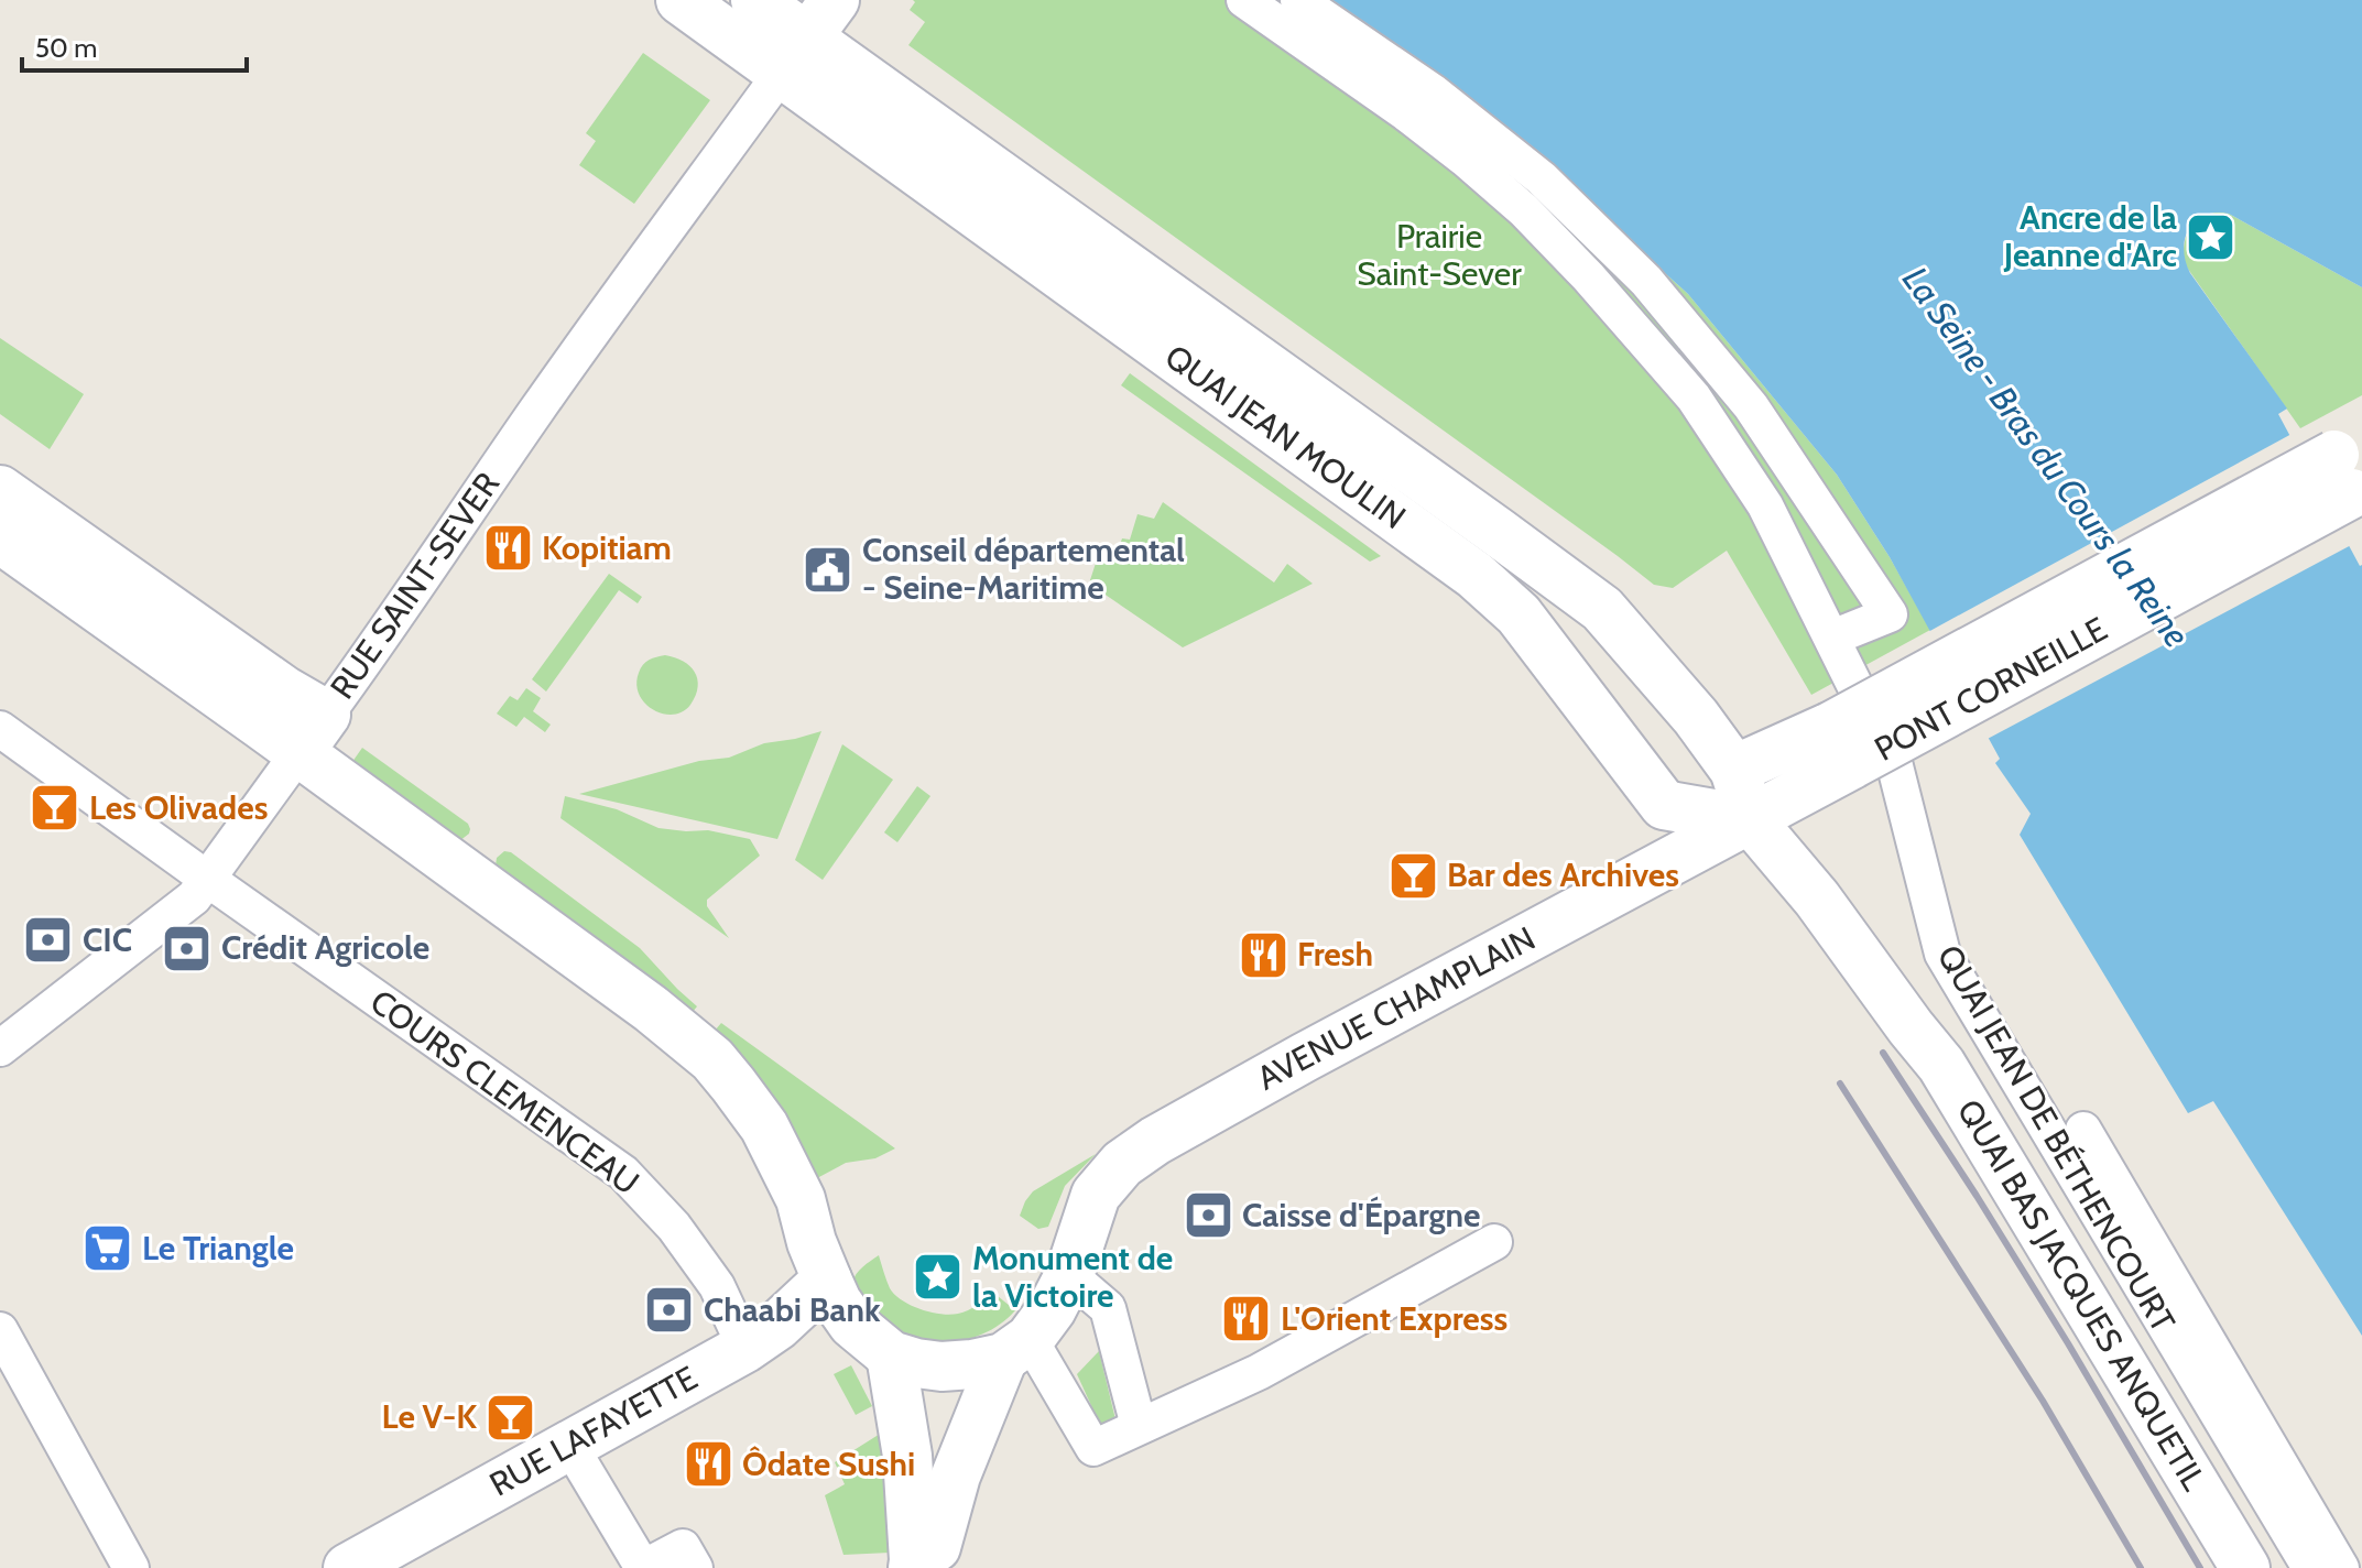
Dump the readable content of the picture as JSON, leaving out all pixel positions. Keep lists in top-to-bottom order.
{
  "streets": {
    "main road": [
      "QUAI JEAN MOULIN",
      "RUE SAINT-SEVER",
      "PONT CORNEILLE",
      "AVENUE CHAMPLAIN",
      "QUAI BAS JACQUES ANQUETIL",
      "RUE LAFAYETTE"
    ],
    "street": ["COURS CLEMENCEAU", "QUAI JEAN DE BÉTHENCOURT"]
  },
  "crossings": [
    ["QUAI JEAN MOULIN", "RUE SAINT-SEVER"],
    ["QUAI JEAN MOULIN", "AVENUE CHAMPLAIN"],
    ["QUAI JEAN MOULIN", "QUAI BAS JACQUES ANQUETIL"],
    ["RUE SAINT-SEVER", "COURS CLEMENCEAU"],
    ["PONT CORNEILLE", "AVENUE CHAMPLAIN"],
    ["AVENUE CHAMPLAIN", "QUAI BAS JACQUES ANQUETIL"],
    ["COURS CLEMENCEAU", "RUE LAFAYETTE"]
  ],
  "water": ["La Seine - Bras du Cours la Reine"],
  "parks": ["Prairie Saint-Sever"],
  "places": {
    "place": ["Ancre de la Jeanne d'Arc", "Monument de la Victoire"],
    "restaurant": [
      "Kopitiam",
      "Fresh",
      "L'Orient Express",
      "Ôdate Sushi"
    ],
    "public building": ["Conseil départemental - Seine-Maritime"],
    "bar": ["Les Olivades", "Bar des Archives", "Le V-K"],
    "bank": [
      "CIC",
      "Crédit Agricole",
      "Caisse d'Épargne",
      "Chaabi Bank"
    ],
    "supermarket": ["Le Triangle"]
  },
  "scale_bar": "50 m"
}
